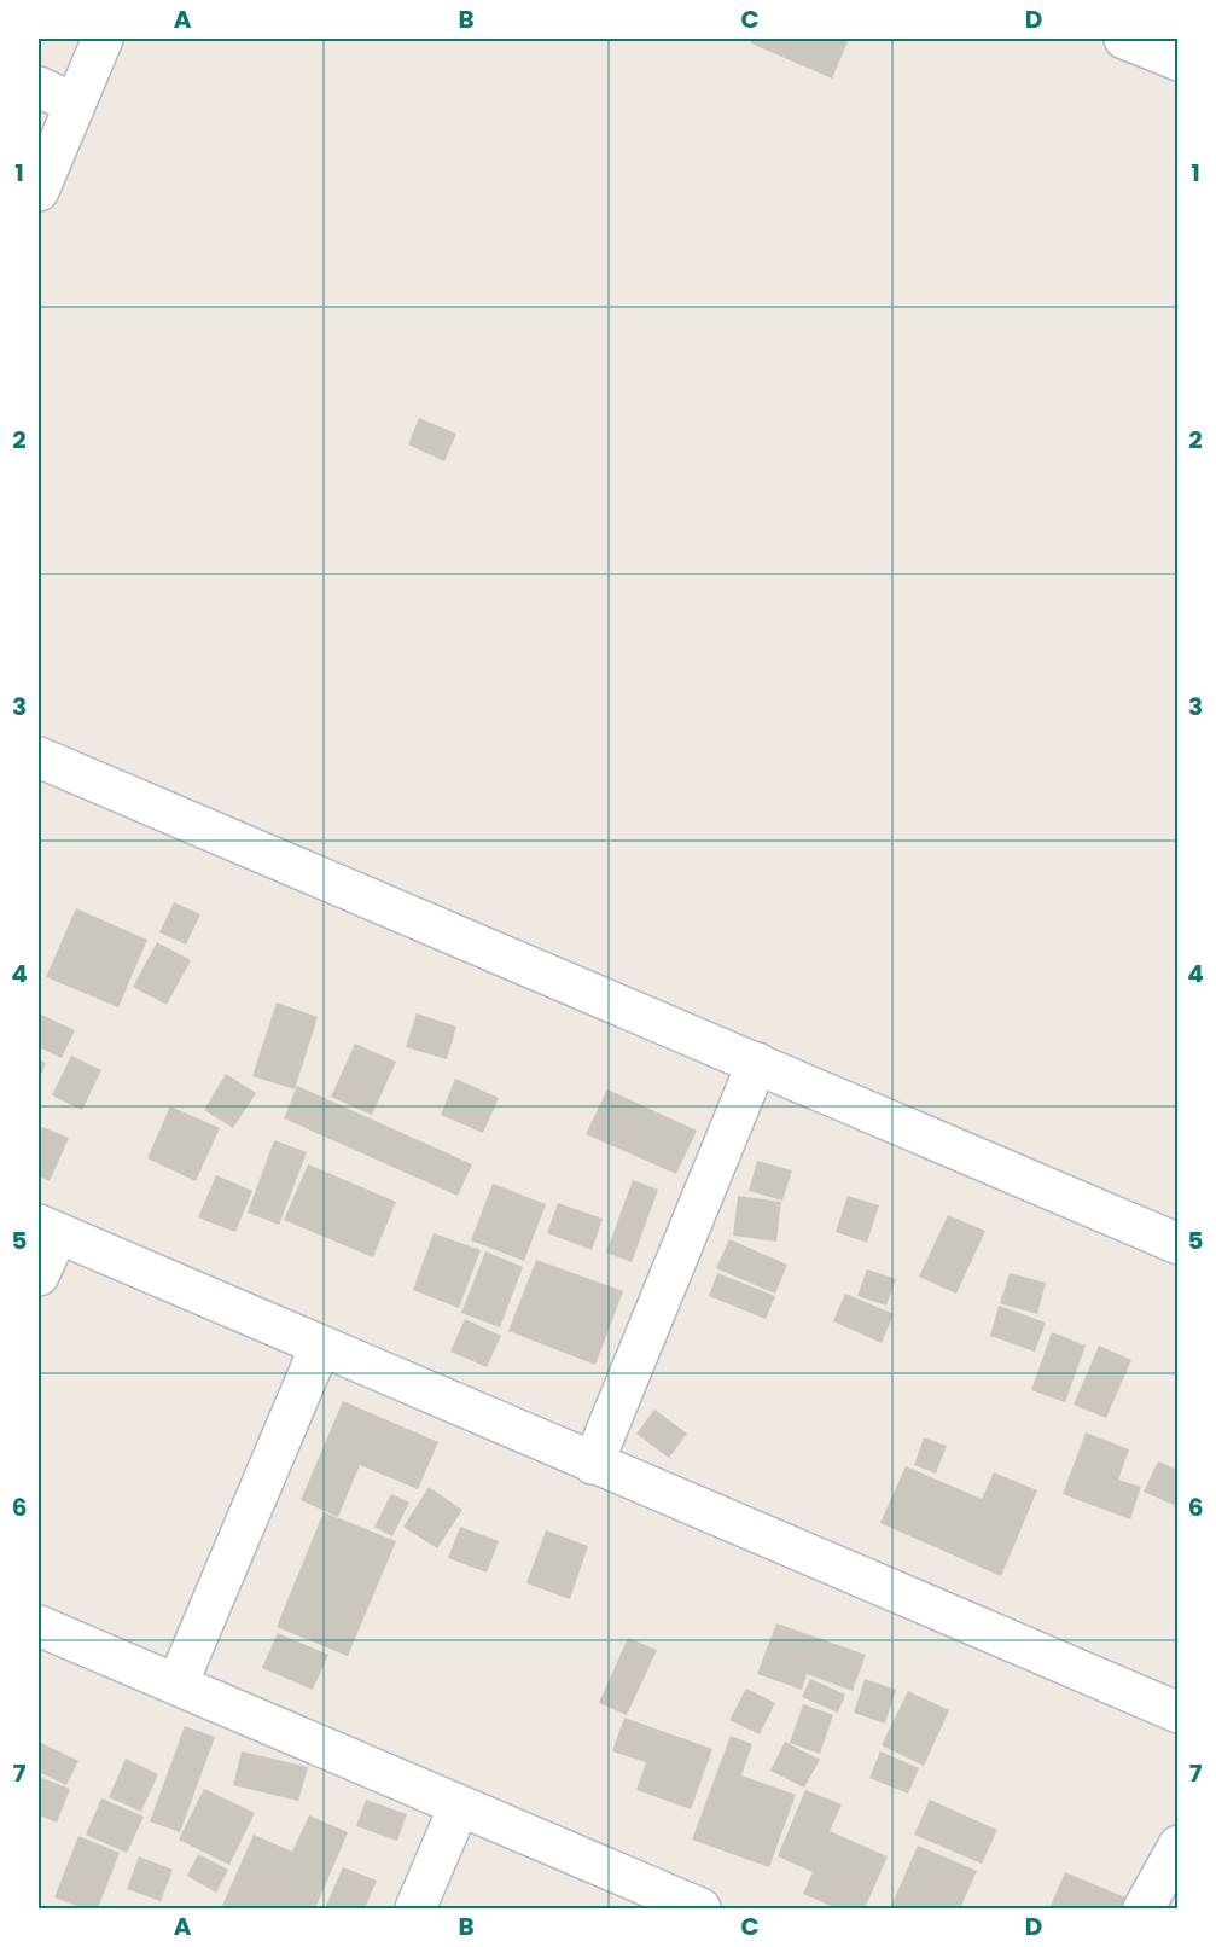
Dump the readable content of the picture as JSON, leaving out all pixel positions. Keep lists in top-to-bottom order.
{
  "grid": {
    "columns": [
      "A",
      "B",
      "C",
      "D"
    ],
    "rows": [
      "1",
      "2",
      "3",
      "4",
      "5",
      "6",
      "7"
    ]
  }
}
